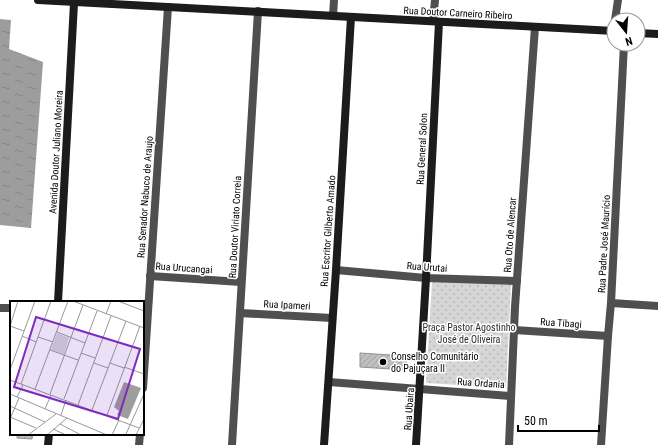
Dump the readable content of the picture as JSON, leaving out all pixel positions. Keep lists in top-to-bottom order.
{
  "streets": {
    "street": [
      "Rua Doutor Carneiro Ribeiro",
      "Rua General Solon",
      "Avenida Doutor Juliano Moreira",
      "Rua Senador Nabuco de Araujo",
      "Rua Doutor Viriato Correia",
      "Rua Escritor Gilberto Amado",
      "Rua Oto de Alencar",
      "Rua Padre José Maurício",
      "Rua Urutai",
      "Rua Urucangai",
      "Rua Ipameri",
      "Rua Tibagi",
      "Rua Ordania",
      "Rua Ubaira"
    ]
  },
  "crossings": [
    ["Rua Doutor Carneiro Ribeiro", "Rua General Solon"],
    ["Rua Doutor Carneiro Ribeiro", "Avenida Doutor Juliano Moreira"],
    ["Rua Doutor Carneiro Ribeiro", "Rua Senador Nabuco de Araujo"],
    ["Rua Doutor Carneiro Ribeiro", "Rua Doutor Viriato Correia"],
    ["Rua Doutor Carneiro Ribeiro", "Rua Escritor Gilberto Amado"],
    ["Rua Doutor Carneiro Ribeiro", "Rua Oto de Alencar"],
    ["Rua General Solon", "Rua Urutai"],
    ["Rua General Solon", "Rua Ubaira"],
    ["Rua Senador Nabuco de Araujo", "Rua Urucangai"],
    ["Rua Doutor Viriato Correia", "Rua Urucangai"],
    ["Rua Doutor Viriato Correia", "Rua Ipameri"],
    ["Rua Escritor Gilberto Amado", "Rua Urutai"],
    ["Rua Escritor Gilberto Amado", "Rua Ipameri"],
    ["Rua Escritor Gilberto Amado", "Rua Ordania"],
    ["Rua Oto de Alencar", "Rua Urutai"],
    ["Rua Oto de Alencar", "Rua Tibagi"],
    ["Rua Oto de Alencar", "Rua Ordania"],
    ["Rua Padre José Maurício", "Rua Tibagi"],
    ["Rua Urutai", "Rua Ubaira"],
    ["Rua Ordania", "Rua Ubaira"]
  ],
  "parks": ["Praça Pastor Agostinho José de Oliveira"],
  "places": ["Conselho Comunitário do Pajuçara II"],
  "scale_bar": "50 m",
  "north": "bottom"
}
